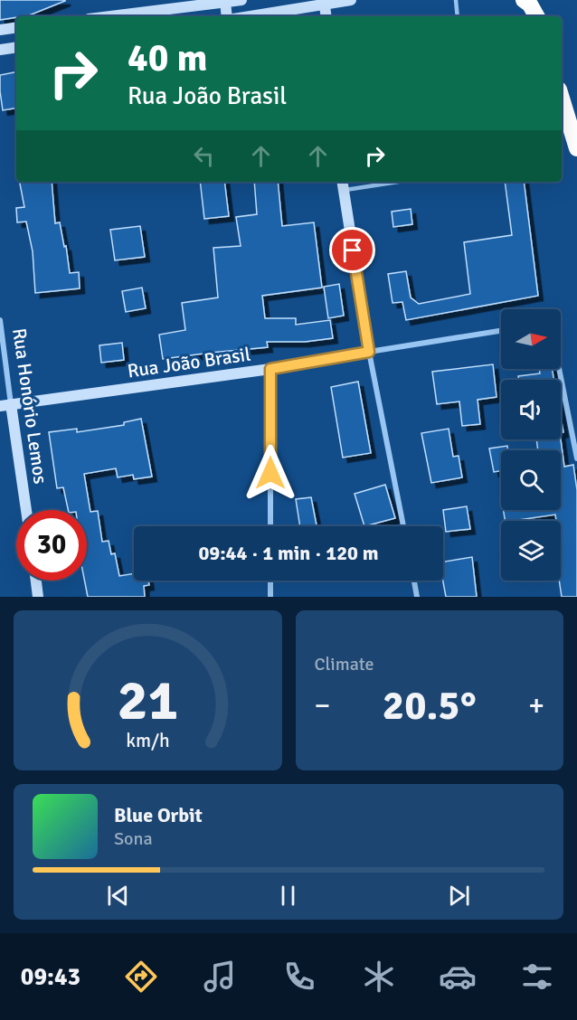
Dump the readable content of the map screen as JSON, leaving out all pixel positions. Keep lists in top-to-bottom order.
{
  "streets": {
    "street": ["Rua João Brasil", "Rua Honório Lemos"]
  },
  "crossings": [
    ["Rua João Brasil", "Rua Honório Lemos"]
  ],
  "north": "right",
  "page": {
    "turn": ["40 m", "Rua João Brasil"],
    "limit": "30",
    "trip": "09:44 · 1 min · 120 m",
    "tile": "Climate",
    "heat": ["−", "20.5°", "+"],
    "song": ["Blue Orbit", "Sona"],
    "tabs": "09:43",
    "gauge": ["21", "km/h"]
  }
}
